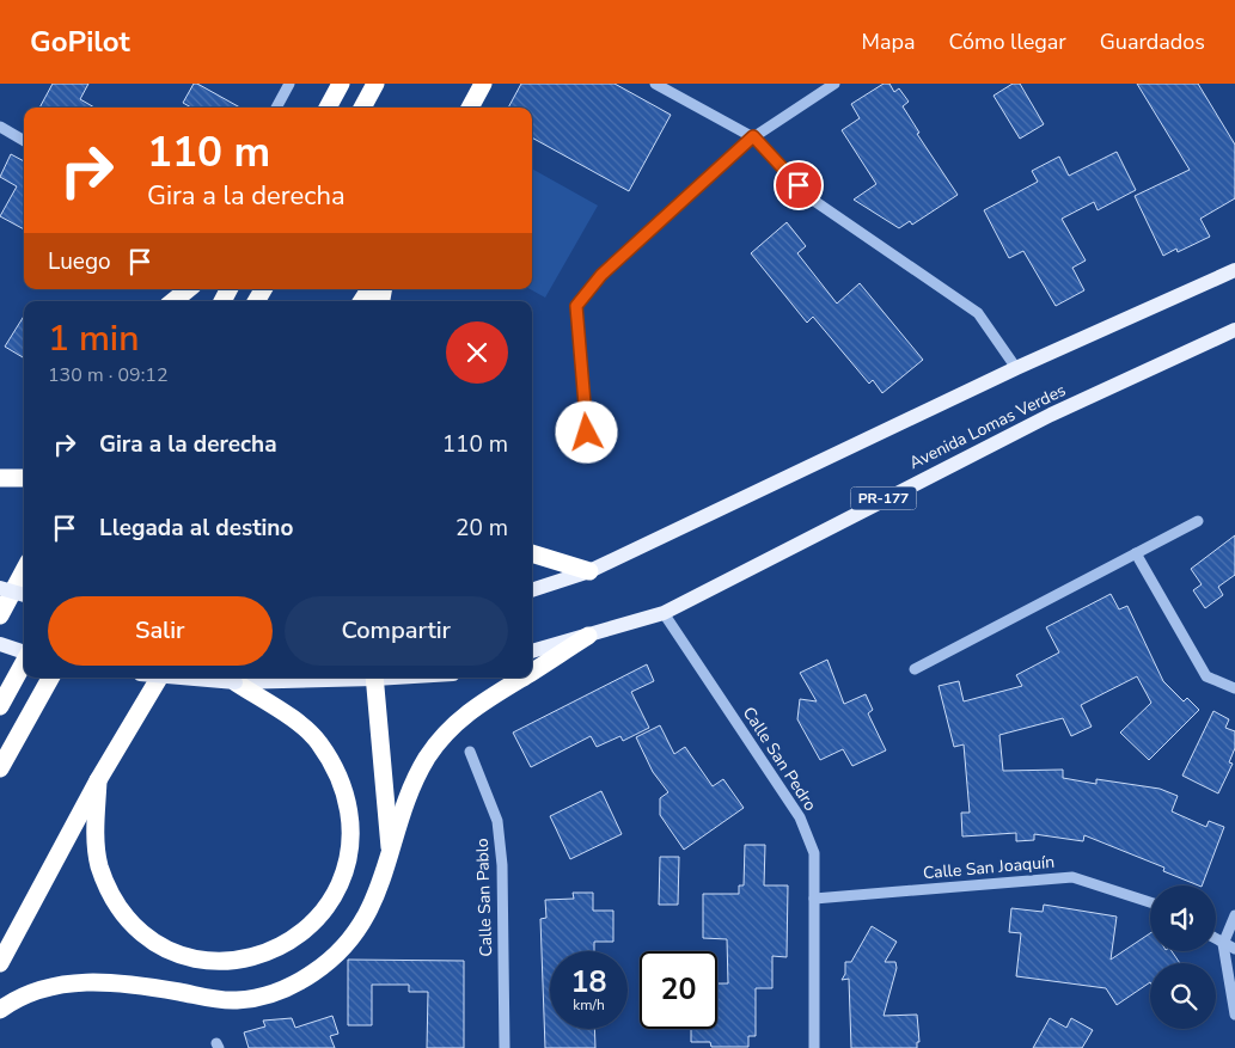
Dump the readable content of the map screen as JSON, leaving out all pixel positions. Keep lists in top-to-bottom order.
{
  "streets": {
    "main road": ["Avenida Lomas Verdes", "PR-177"],
    "street": ["Calle San Pedro", "Calle San Joaquín", "Calle San Pablo"]
  },
  "crossings": [
    ["Avenida Lomas Verdes", "Calle San Pedro"],
    ["Calle San Pedro", "Calle San Joaquín"]
  ],
  "page": {
    "header": "GoPilot",
    "nav": ["Mapa", "Cómo llegar", "Guardados"],
    "turn": ["110 m", "Gira a la derecha"],
    "then": "Luego",
    "heading": ["1 min", "130 m · 09:12"],
    "list": [
      {
        "name": "Gira a la derecha",
        "value": "110 m"
      },
      {
        "name": "Llegada al destino",
        "value": "20 m"
      }
    ],
    "buttons": ["Salir", "Compartir"],
    "speed": "18 km/h",
    "limit": "20"
  }
}
